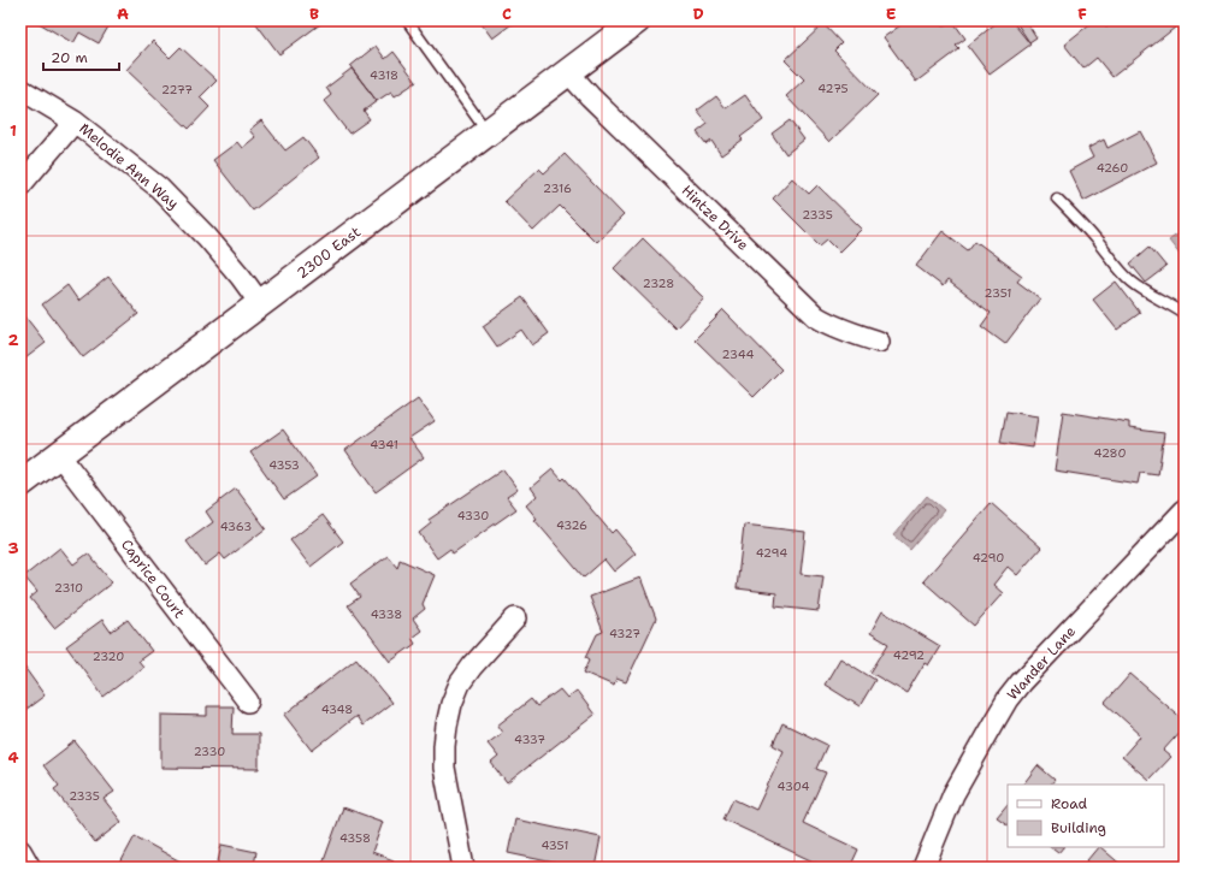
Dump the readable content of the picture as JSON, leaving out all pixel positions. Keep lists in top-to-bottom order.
{
  "streets": {
    "main road": ["2300 East"],
    "street": [
      "Melodie Ann Way",
      "Hintze Drive",
      "Caprice Court",
      "Wander Lane"
    ]
  },
  "crossings": [
    ["Melodie Ann Way", "2300 East"],
    ["Hintze Drive", "2300 East"],
    ["2300 East", "Caprice Court"]
  ],
  "house_numbers": [
    "4318",
    "4275",
    "2277",
    "4260",
    "2316",
    "2335",
    "2328",
    "2351",
    "2344",
    "4341",
    "4280",
    "4353",
    "4330",
    "4326",
    "4363",
    "4294",
    "4290",
    "2310",
    "4338",
    "4327",
    "4292",
    "2320",
    "4348",
    "4337",
    "2330",
    "4304",
    "2335",
    "4358",
    "4351"
  ],
  "legend": ["Road", "Building"],
  "scale_bar": "20 m",
  "grid": {
    "columns": [
      "A",
      "B",
      "C",
      "D",
      "E",
      "F"
    ],
    "rows": [
      "1",
      "2",
      "3",
      "4"
    ]
  }
}
